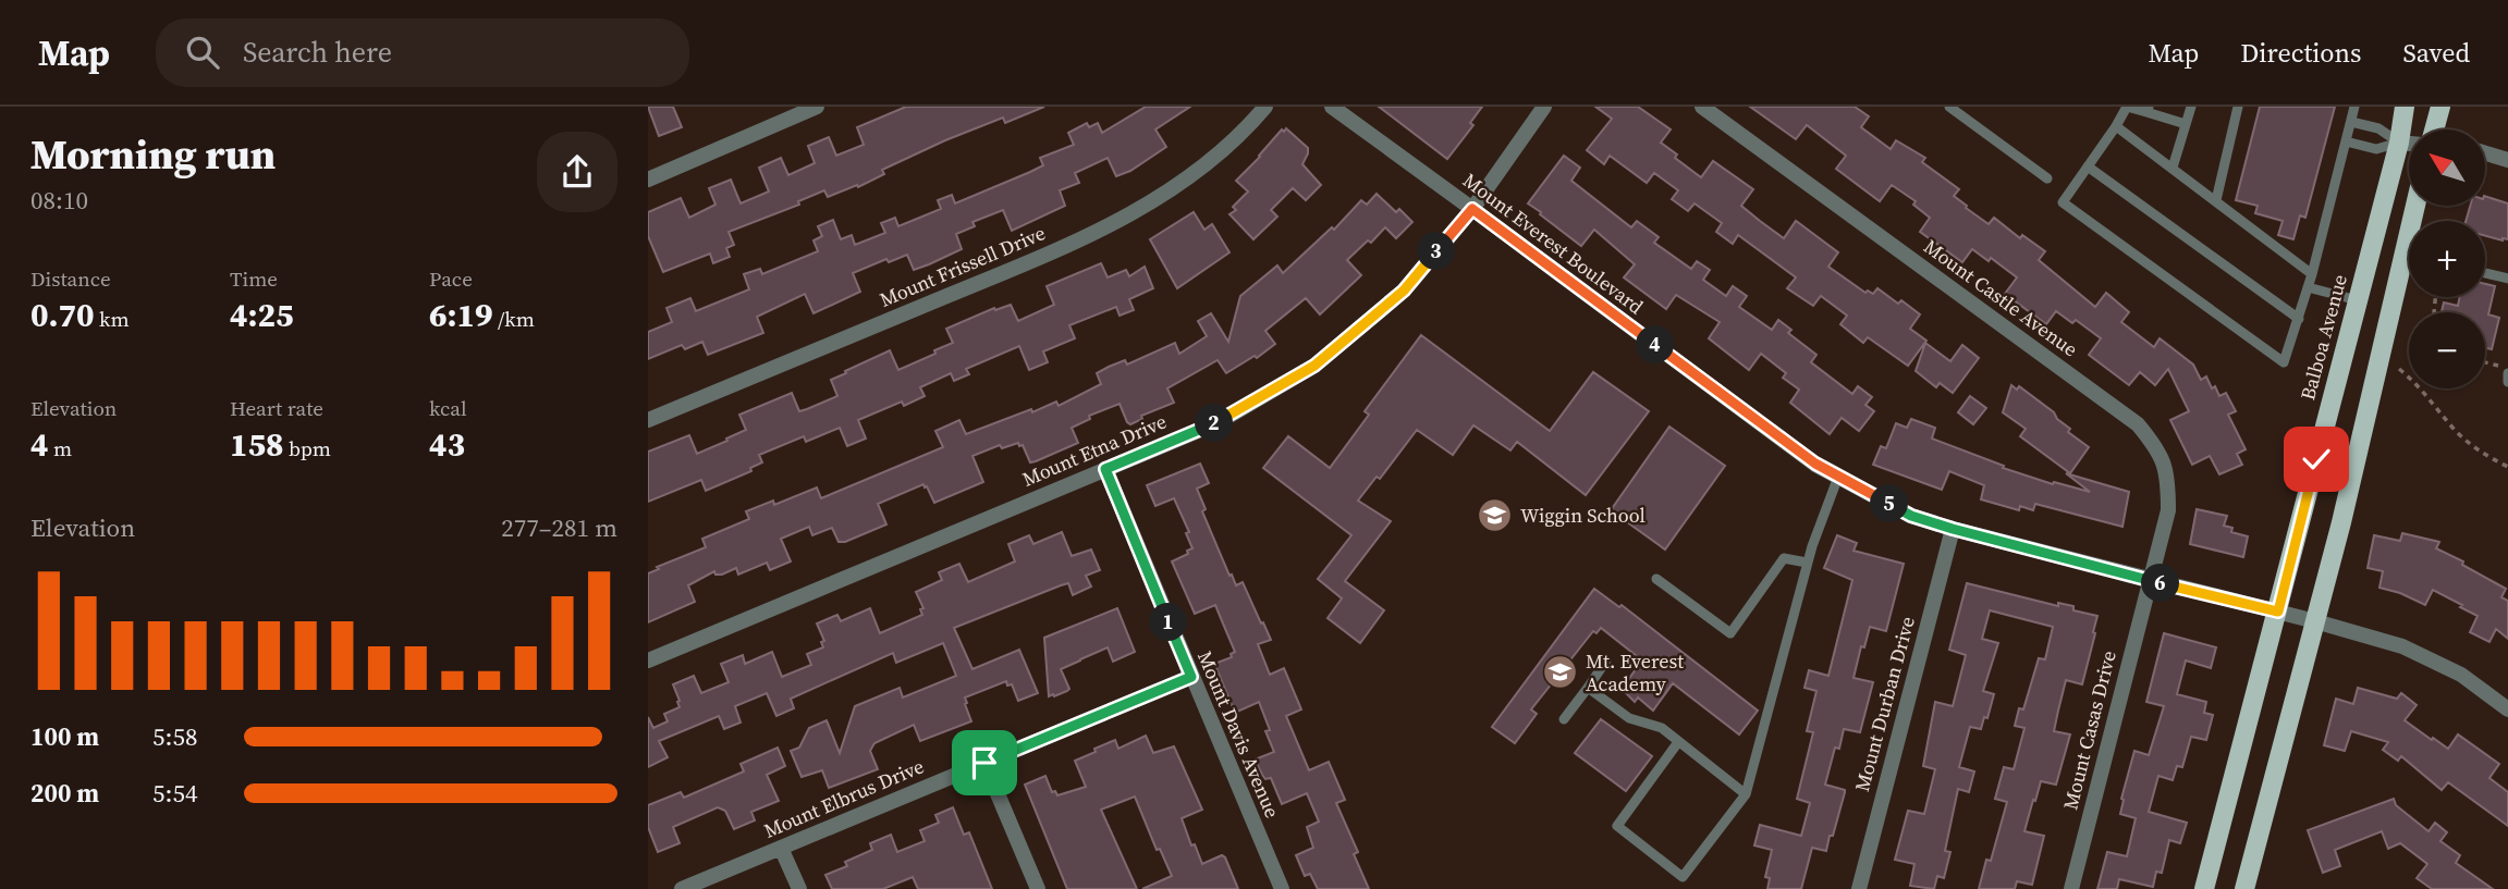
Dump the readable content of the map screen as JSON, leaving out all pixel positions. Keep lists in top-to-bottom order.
{
  "streets": {
    "main road": ["Balboa Avenue"],
    "street": [
      "Mount Everest Boulevard",
      "Mount Frissell Drive",
      "Mount Castle Avenue",
      "Mount Etna Drive",
      "Mount Durban Drive",
      "Mount Casas Drive",
      "Mount Davis Avenue",
      "Mount Elbrus Drive"
    ]
  },
  "crossings": [
    ["Mount Everest Boulevard", "Mount Castle Avenue"],
    ["Mount Everest Boulevard", "Balboa Avenue"],
    ["Mount Everest Boulevard", "Mount Etna Drive"],
    ["Mount Everest Boulevard", "Mount Durban Drive"],
    ["Mount Everest Boulevard", "Mount Casas Drive"],
    ["Mount Castle Avenue", "Mount Casas Drive"],
    ["Mount Etna Drive", "Mount Davis Avenue"],
    ["Mount Davis Avenue", "Mount Elbrus Drive"]
  ],
  "places": {
    "school or university": ["Wiggin School", "Mt. Everest Academy"]
  },
  "north": "top left",
  "page": {
    "header": "Map",
    "search": "Search here",
    "nav": ["Map", "Directions", "Saved"],
    "heading": ["Morning run", "08:10"],
    "map_buttons": ["+", "−"],
    "pins": [
      "3",
      "4",
      "2",
      "5",
      "6",
      "1"
    ],
    "stats": [
      ["Distance", "0.70 km"],
      ["Time", "4:25"],
      ["Pace", "6:19 /km"],
      ["Elevation", "4 m"],
      ["Heart rate", "158 bpm"],
      ["kcal", "43"]
    ],
    "chart": ["Elevation", "277–281 m"],
    "list": [
      {
        "name": "100 m",
        "note": "5:58"
      },
      {
        "name": "200 m",
        "note": "5:54"
      }
    ]
  }
}
